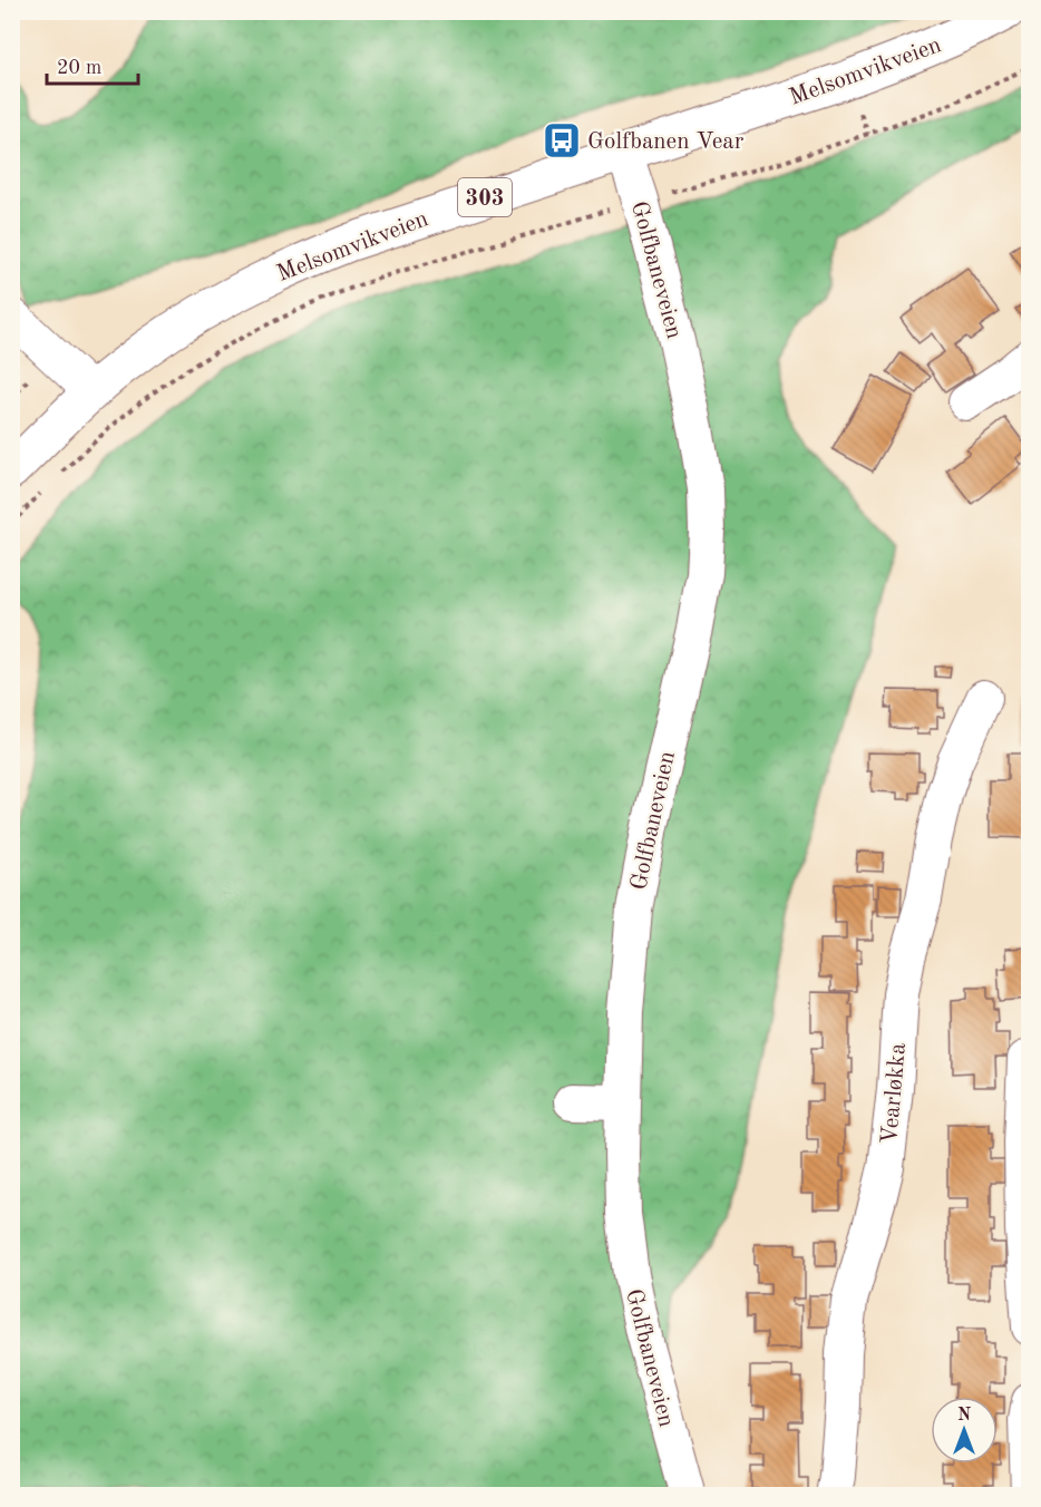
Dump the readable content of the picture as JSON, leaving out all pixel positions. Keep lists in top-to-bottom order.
{
  "streets": {
    "main road": ["Melsomvikveien", "303"],
    "street": ["Golfbaneveien", "Vearløkka"]
  },
  "crossings": [
    ["Melsomvikveien", "Golfbaneveien"]
  ],
  "places": {
    "bus stop": ["Golfbanen Vear"]
  },
  "scale_bar": "20 m",
  "north": "top"
}
